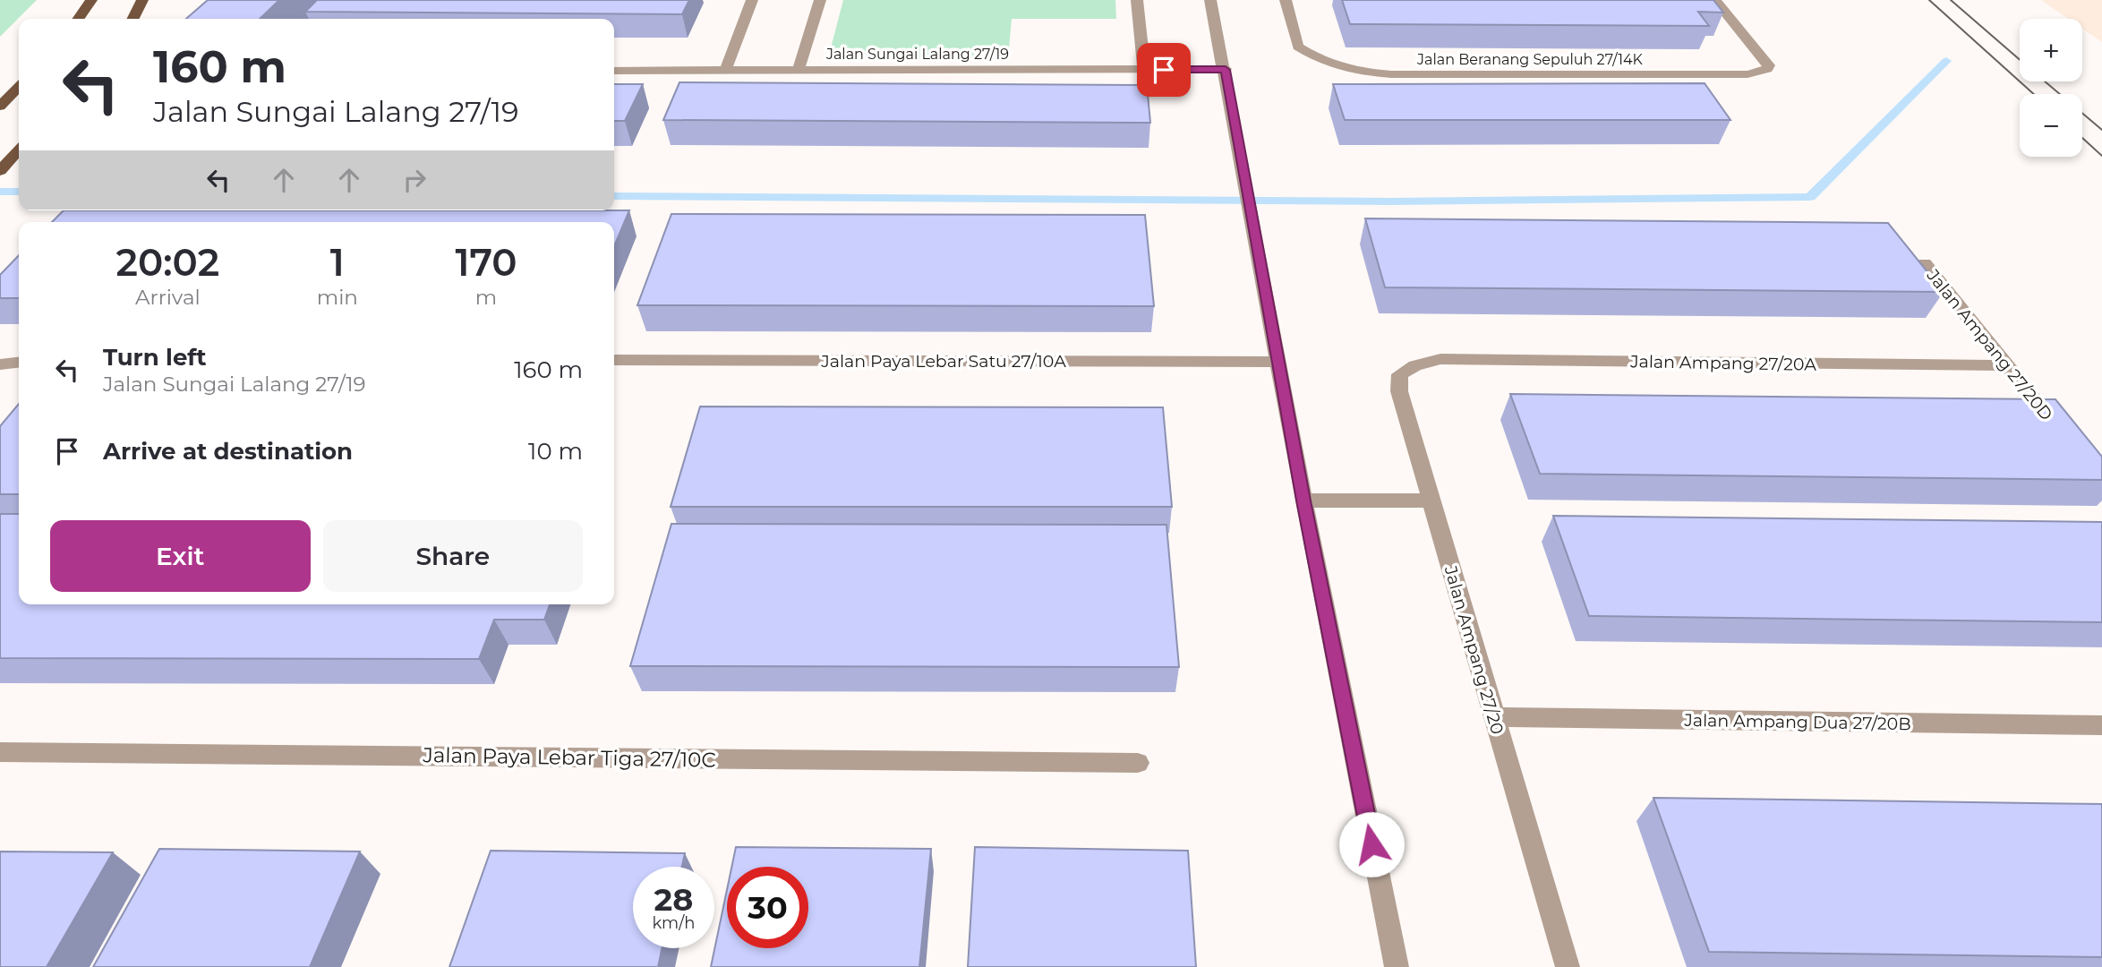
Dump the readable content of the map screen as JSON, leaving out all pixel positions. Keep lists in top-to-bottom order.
{
  "streets": {
    "street": [
      "Jalan Sungai Lalang 27/19",
      "Jalan Beranang Sepuluh 27/14K",
      "Jalan Ampang 27/20D",
      "Jalan Paya Lebar Satu 27/10A",
      "Jalan Ampang 27/20A",
      "Jalan Ampang 27/20",
      "Jalan Ampang Dua 27/20B",
      "Jalan Paya Lebar Tiga 27/10C"
    ]
  },
  "crossings": [
    ["Jalan Ampang 27/20D", "Jalan Ampang 27/20A"],
    ["Jalan Ampang 27/20A", "Jalan Ampang 27/20"],
    ["Jalan Ampang 27/20", "Jalan Ampang Dua 27/20B"]
  ],
  "page": {
    "map_buttons": ["+", "−"],
    "turn": ["160 m", "Jalan Sungai Lalang 27/19"],
    "eta": [
      "20:02",
      "Arrival",
      "1",
      "min",
      "170",
      "m"
    ],
    "list": [
      {
        "name": "Turn left",
        "note": "Jalan Sungai Lalang 27/19",
        "value": "160 m"
      },
      {
        "name": "Arrive at destination",
        "value": "10 m"
      }
    ],
    "buttons": ["Exit", "Share"],
    "speed": "28 km/h",
    "limit": "30"
  }
}
